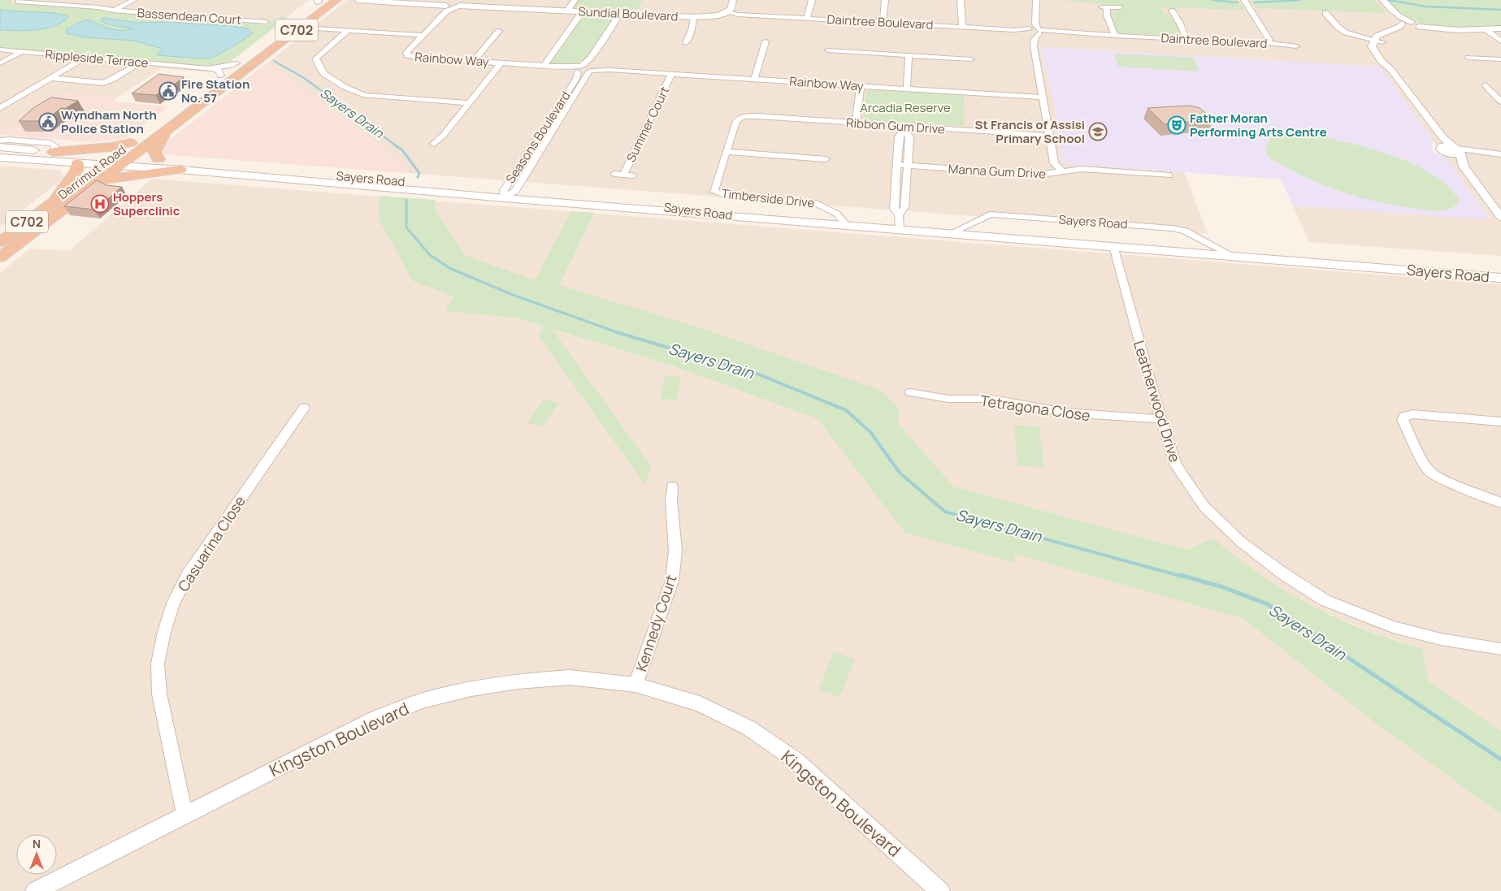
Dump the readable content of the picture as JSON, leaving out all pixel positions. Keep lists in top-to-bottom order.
{
  "streets": {
    "highway": ["C702", "Derrimut Road"],
    "main road": ["Sayers Road"],
    "street": [
      "Sundial Boulevard",
      "Bassendean Court",
      "Daintree Boulevard",
      "Rippleside Terrace",
      "Rainbow Way",
      "Summer Court",
      "Ribbon Gum Drive",
      "Seasons Boulevard",
      "Manna Gum Drive",
      "Timberside Drive",
      "Leatherwood Drive",
      "Tetragona Close",
      "Casuarina Close",
      "Kennedy Court",
      "Kingston Boulevard"
    ]
  },
  "crossings": [
    ["Sundial Boulevard", "Daintree Boulevard"],
    ["Sundial Boulevard", "Rainbow Way"],
    ["Sundial Boulevard", "Seasons Boulevard"],
    ["Rippleside Terrace", "Derrimut Road"],
    ["Rainbow Way", "Summer Court"],
    ["Rainbow Way", "Seasons Boulevard"],
    ["Ribbon Gum Drive", "Timberside Drive"],
    ["Seasons Boulevard", "Sayers Road"],
    ["Derrimut Road", "Sayers Road"],
    ["Sayers Road", "Timberside Drive"],
    ["Sayers Road", "Leatherwood Drive"],
    ["Leatherwood Drive", "Tetragona Close"],
    ["Casuarina Close", "Kingston Boulevard"],
    ["Kennedy Court", "Kingston Boulevard"]
  ],
  "water": ["Sayers Drain"],
  "parks": ["Arcadia Reserve"],
  "places": {
    "public building": ["Fire Station No. 57", "Wyndham North Police Station"],
    "theatre": ["Father Moran Performing Arts Centre"],
    "school or university": ["St Francis of Assisi Primary School"],
    "hospital": ["Hoppers Superclinic"]
  },
  "north": "top"
}
